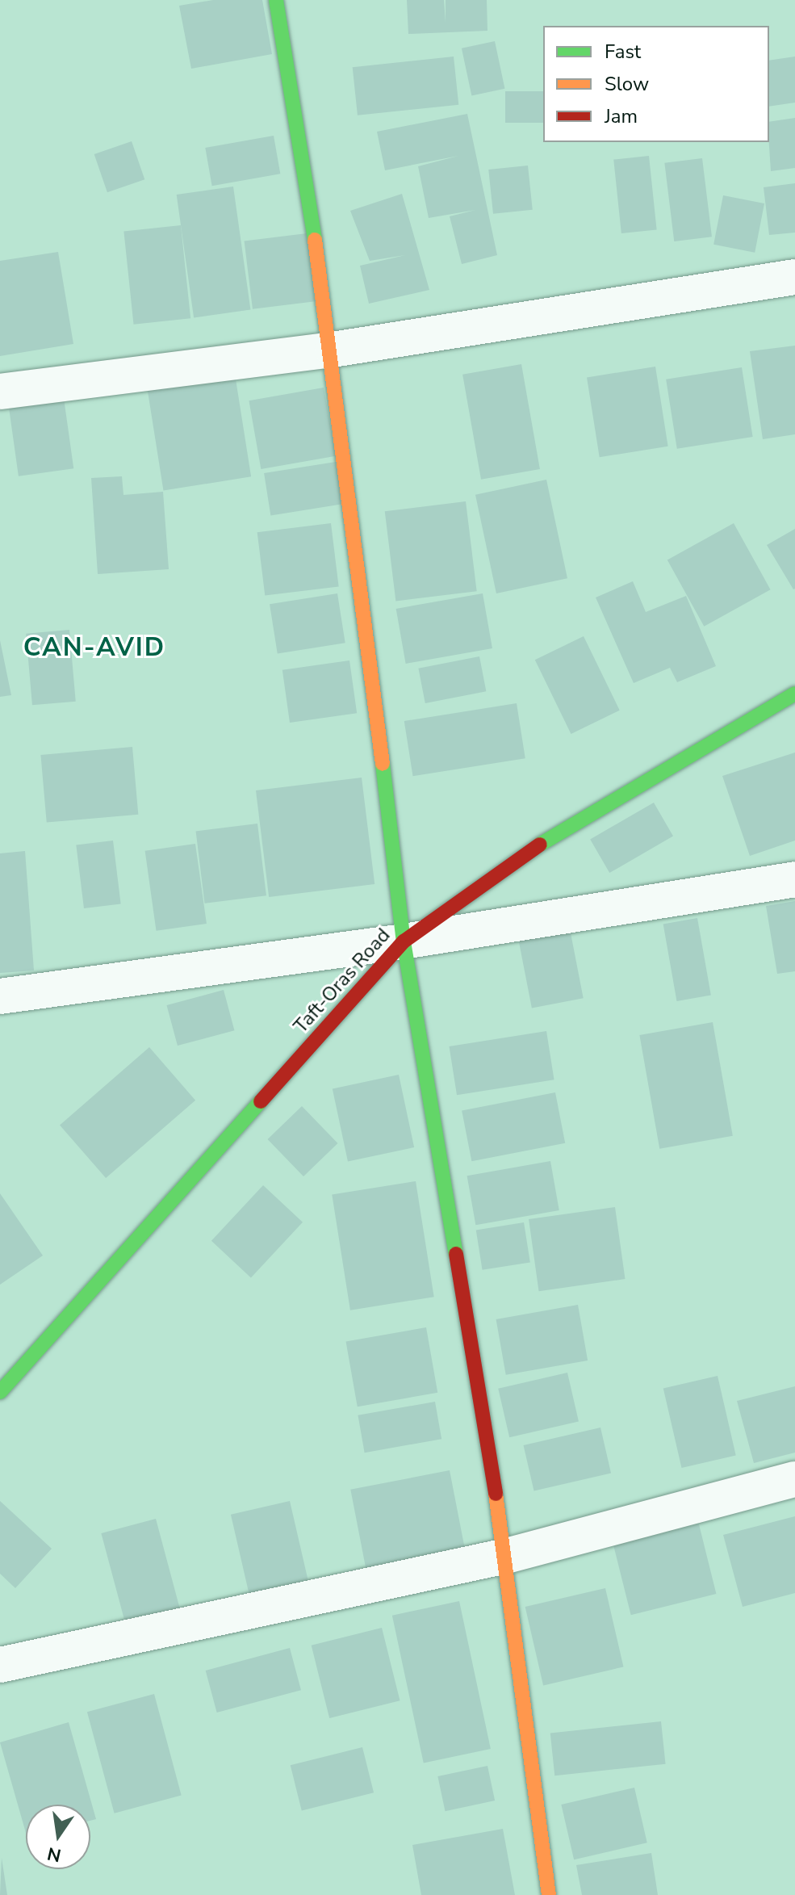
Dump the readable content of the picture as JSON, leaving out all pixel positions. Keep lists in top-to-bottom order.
{
  "streets": {
    "street": ["Taft-Oras Road"]
  },
  "districts": ["CAN-AVID"],
  "legend": ["Fast", "Slow", "Jam"],
  "north": "bottom"
}
